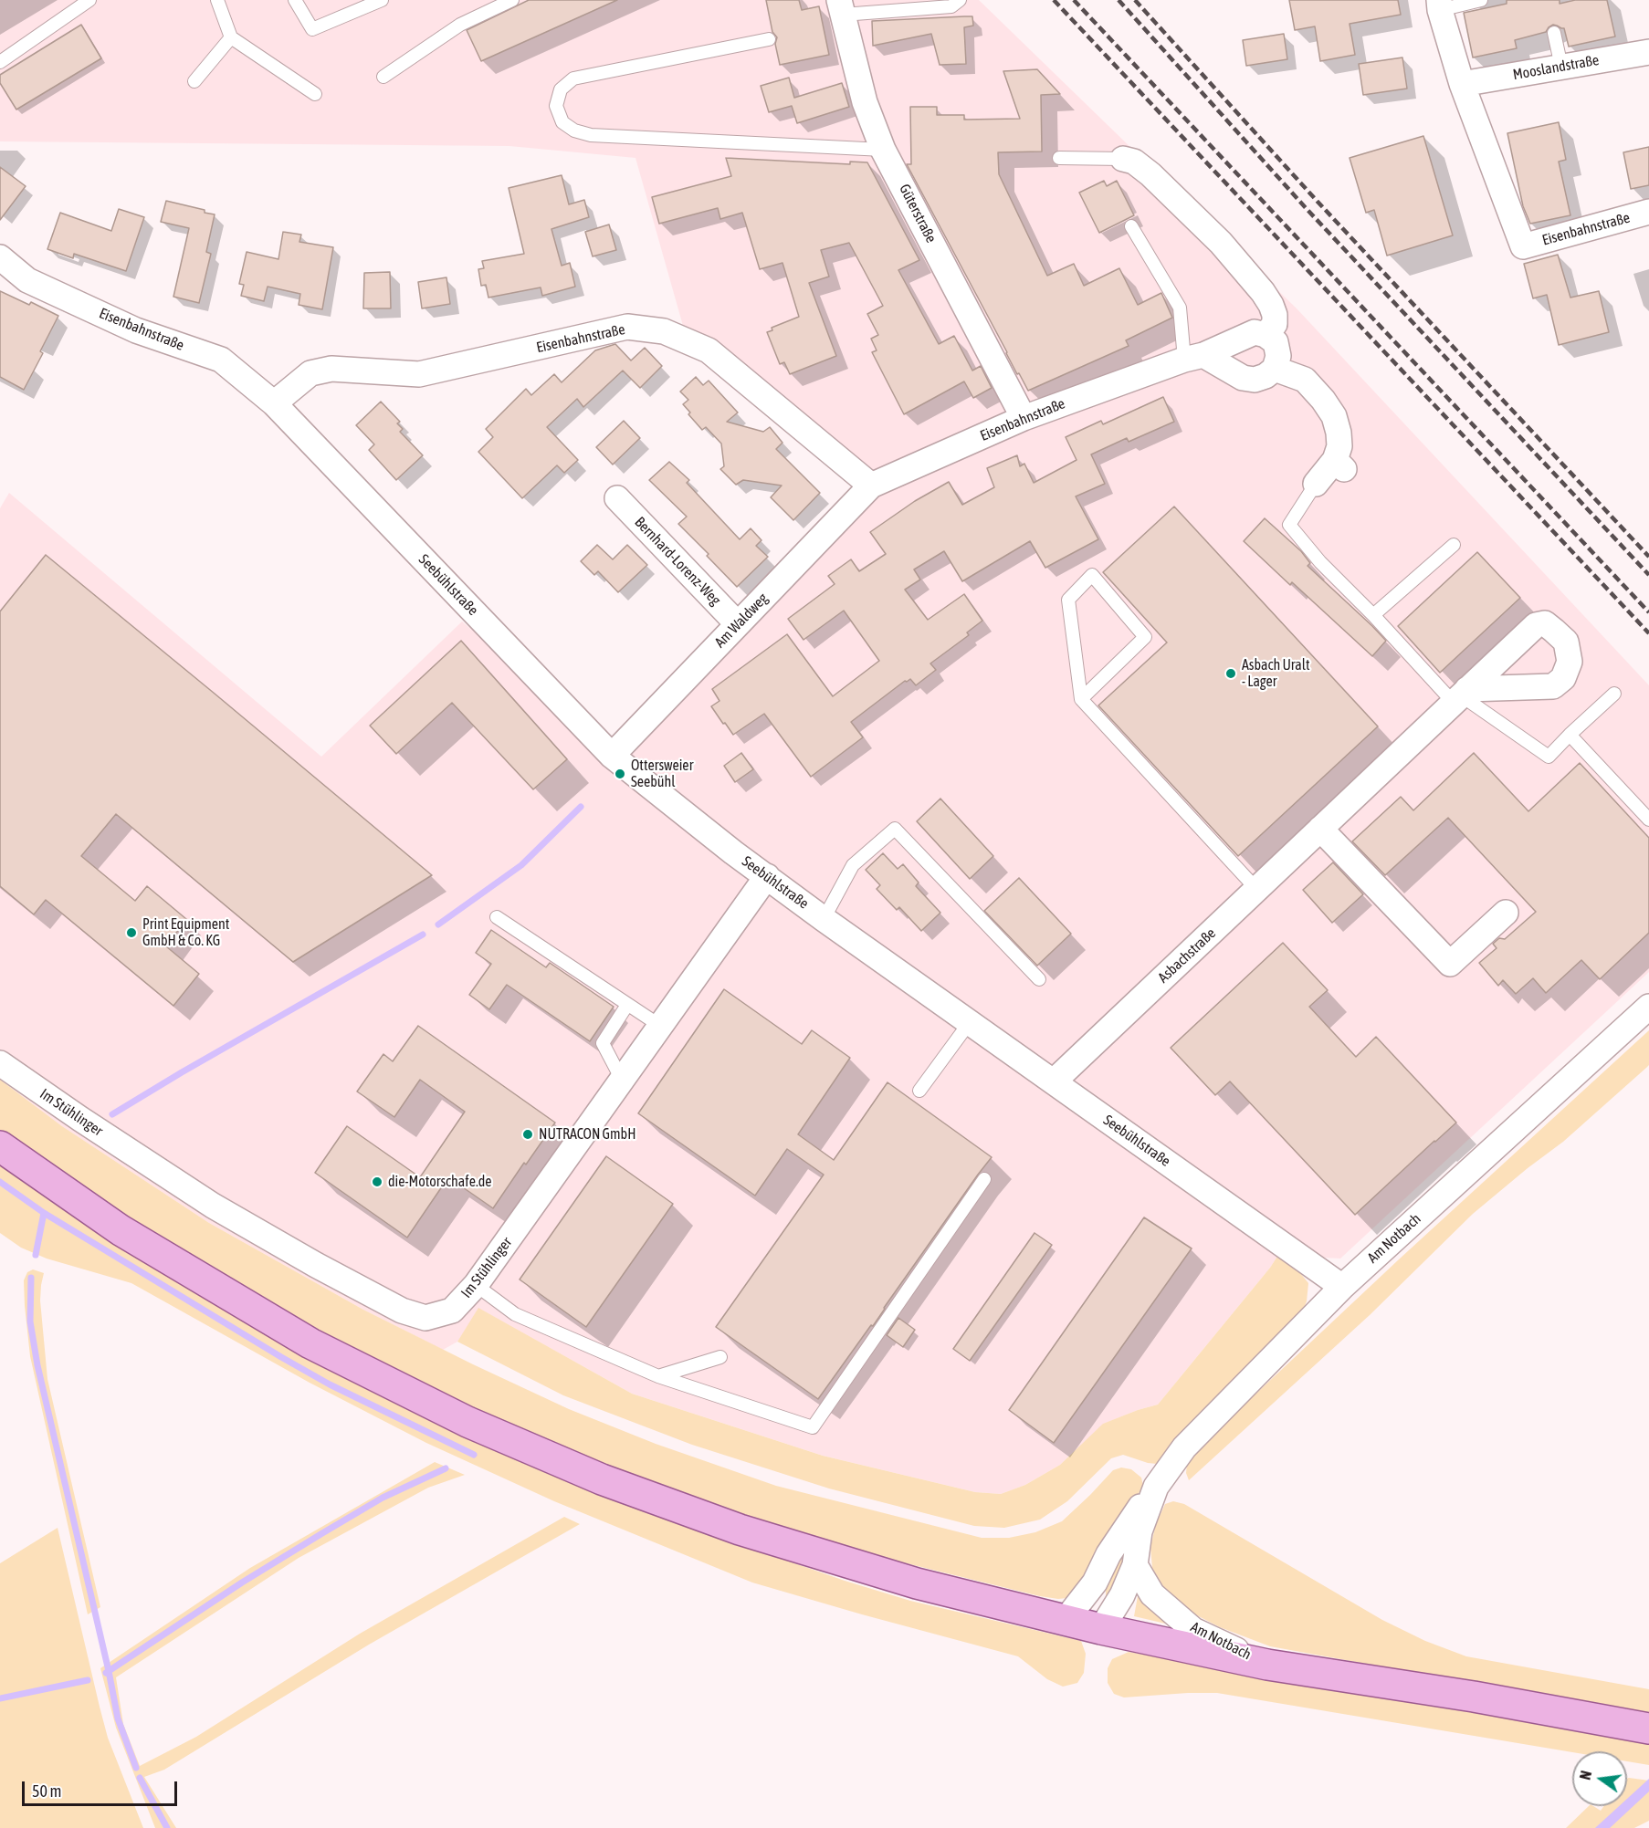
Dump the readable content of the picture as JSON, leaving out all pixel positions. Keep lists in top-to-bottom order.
{
  "streets": {
    "street": [
      "Mooslandstraße",
      "Güterstraße",
      "Eisenbahnstraße",
      "Bernhard-Lorenz-Weg",
      "Seebühlstraße",
      "Am Waldweg",
      "Asbachstraße",
      "Im Stühlinger",
      "Am Notbach"
    ]
  },
  "crossings": [
    ["Mooslandstraße", "Eisenbahnstraße"],
    ["Güterstraße", "Eisenbahnstraße"],
    ["Eisenbahnstraße", "Seebühlstraße"],
    ["Eisenbahnstraße", "Am Waldweg"],
    ["Bernhard-Lorenz-Weg", "Am Waldweg"],
    ["Seebühlstraße", "Am Waldweg"],
    ["Seebühlstraße", "Asbachstraße"],
    ["Seebühlstraße", "Im Stühlinger"],
    ["Seebühlstraße", "Am Notbach"]
  ],
  "places": [
    "Asbach Uralt - Lager",
    "Ottersweier Seebühl",
    "Print Equipment GmbH & Co. KG",
    "NUTRACON GmbH",
    "die-Motorschafe.de"
  ],
  "scale_bar": "50 m",
  "north": "left"
}
